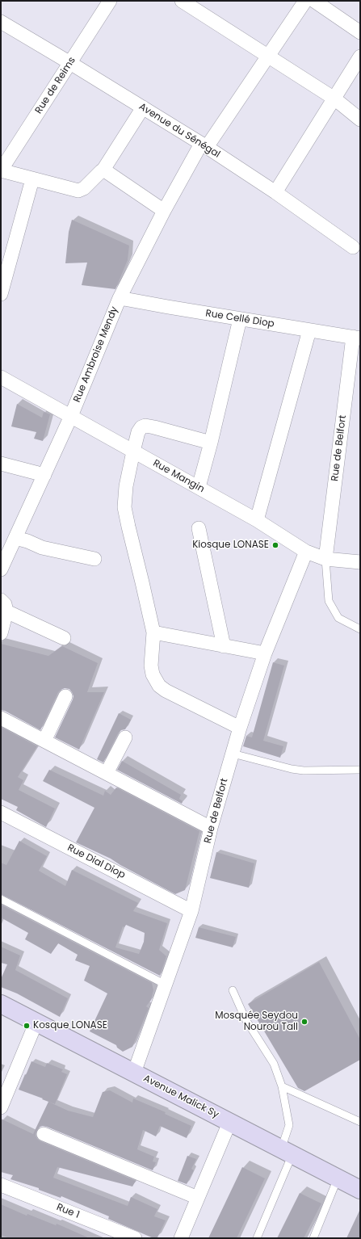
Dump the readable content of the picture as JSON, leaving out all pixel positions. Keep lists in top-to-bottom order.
{
  "streets": {
    "main road": ["Avenue Malick Sy"],
    "street": [
      "Rue de Reims",
      "Avenue du Sénégal",
      "Rue Cellé Diop",
      "Rue Ambroise Mendy",
      "Rue de Belfort",
      "Rue Mangin",
      "Rue Dial Diop",
      "Rue 1"
    ]
  },
  "crossings": [
    ["Rue de Reims", "Avenue du Sénégal"],
    ["Avenue du Sénégal", "Rue Ambroise Mendy"],
    ["Rue Cellé Diop", "Rue Ambroise Mendy"],
    ["Rue Cellé Diop", "Rue de Belfort"],
    ["Rue Ambroise Mendy", "Rue Mangin"],
    ["Rue de Belfort", "Rue Mangin"],
    ["Rue de Belfort", "Rue Dial Diop"],
    ["Rue de Belfort", "Avenue Malick Sy"]
  ],
  "places": ["Kiosque LONASE", "Mosquée Seydou Nourou Tall", "Kosque LONASE"]
}
